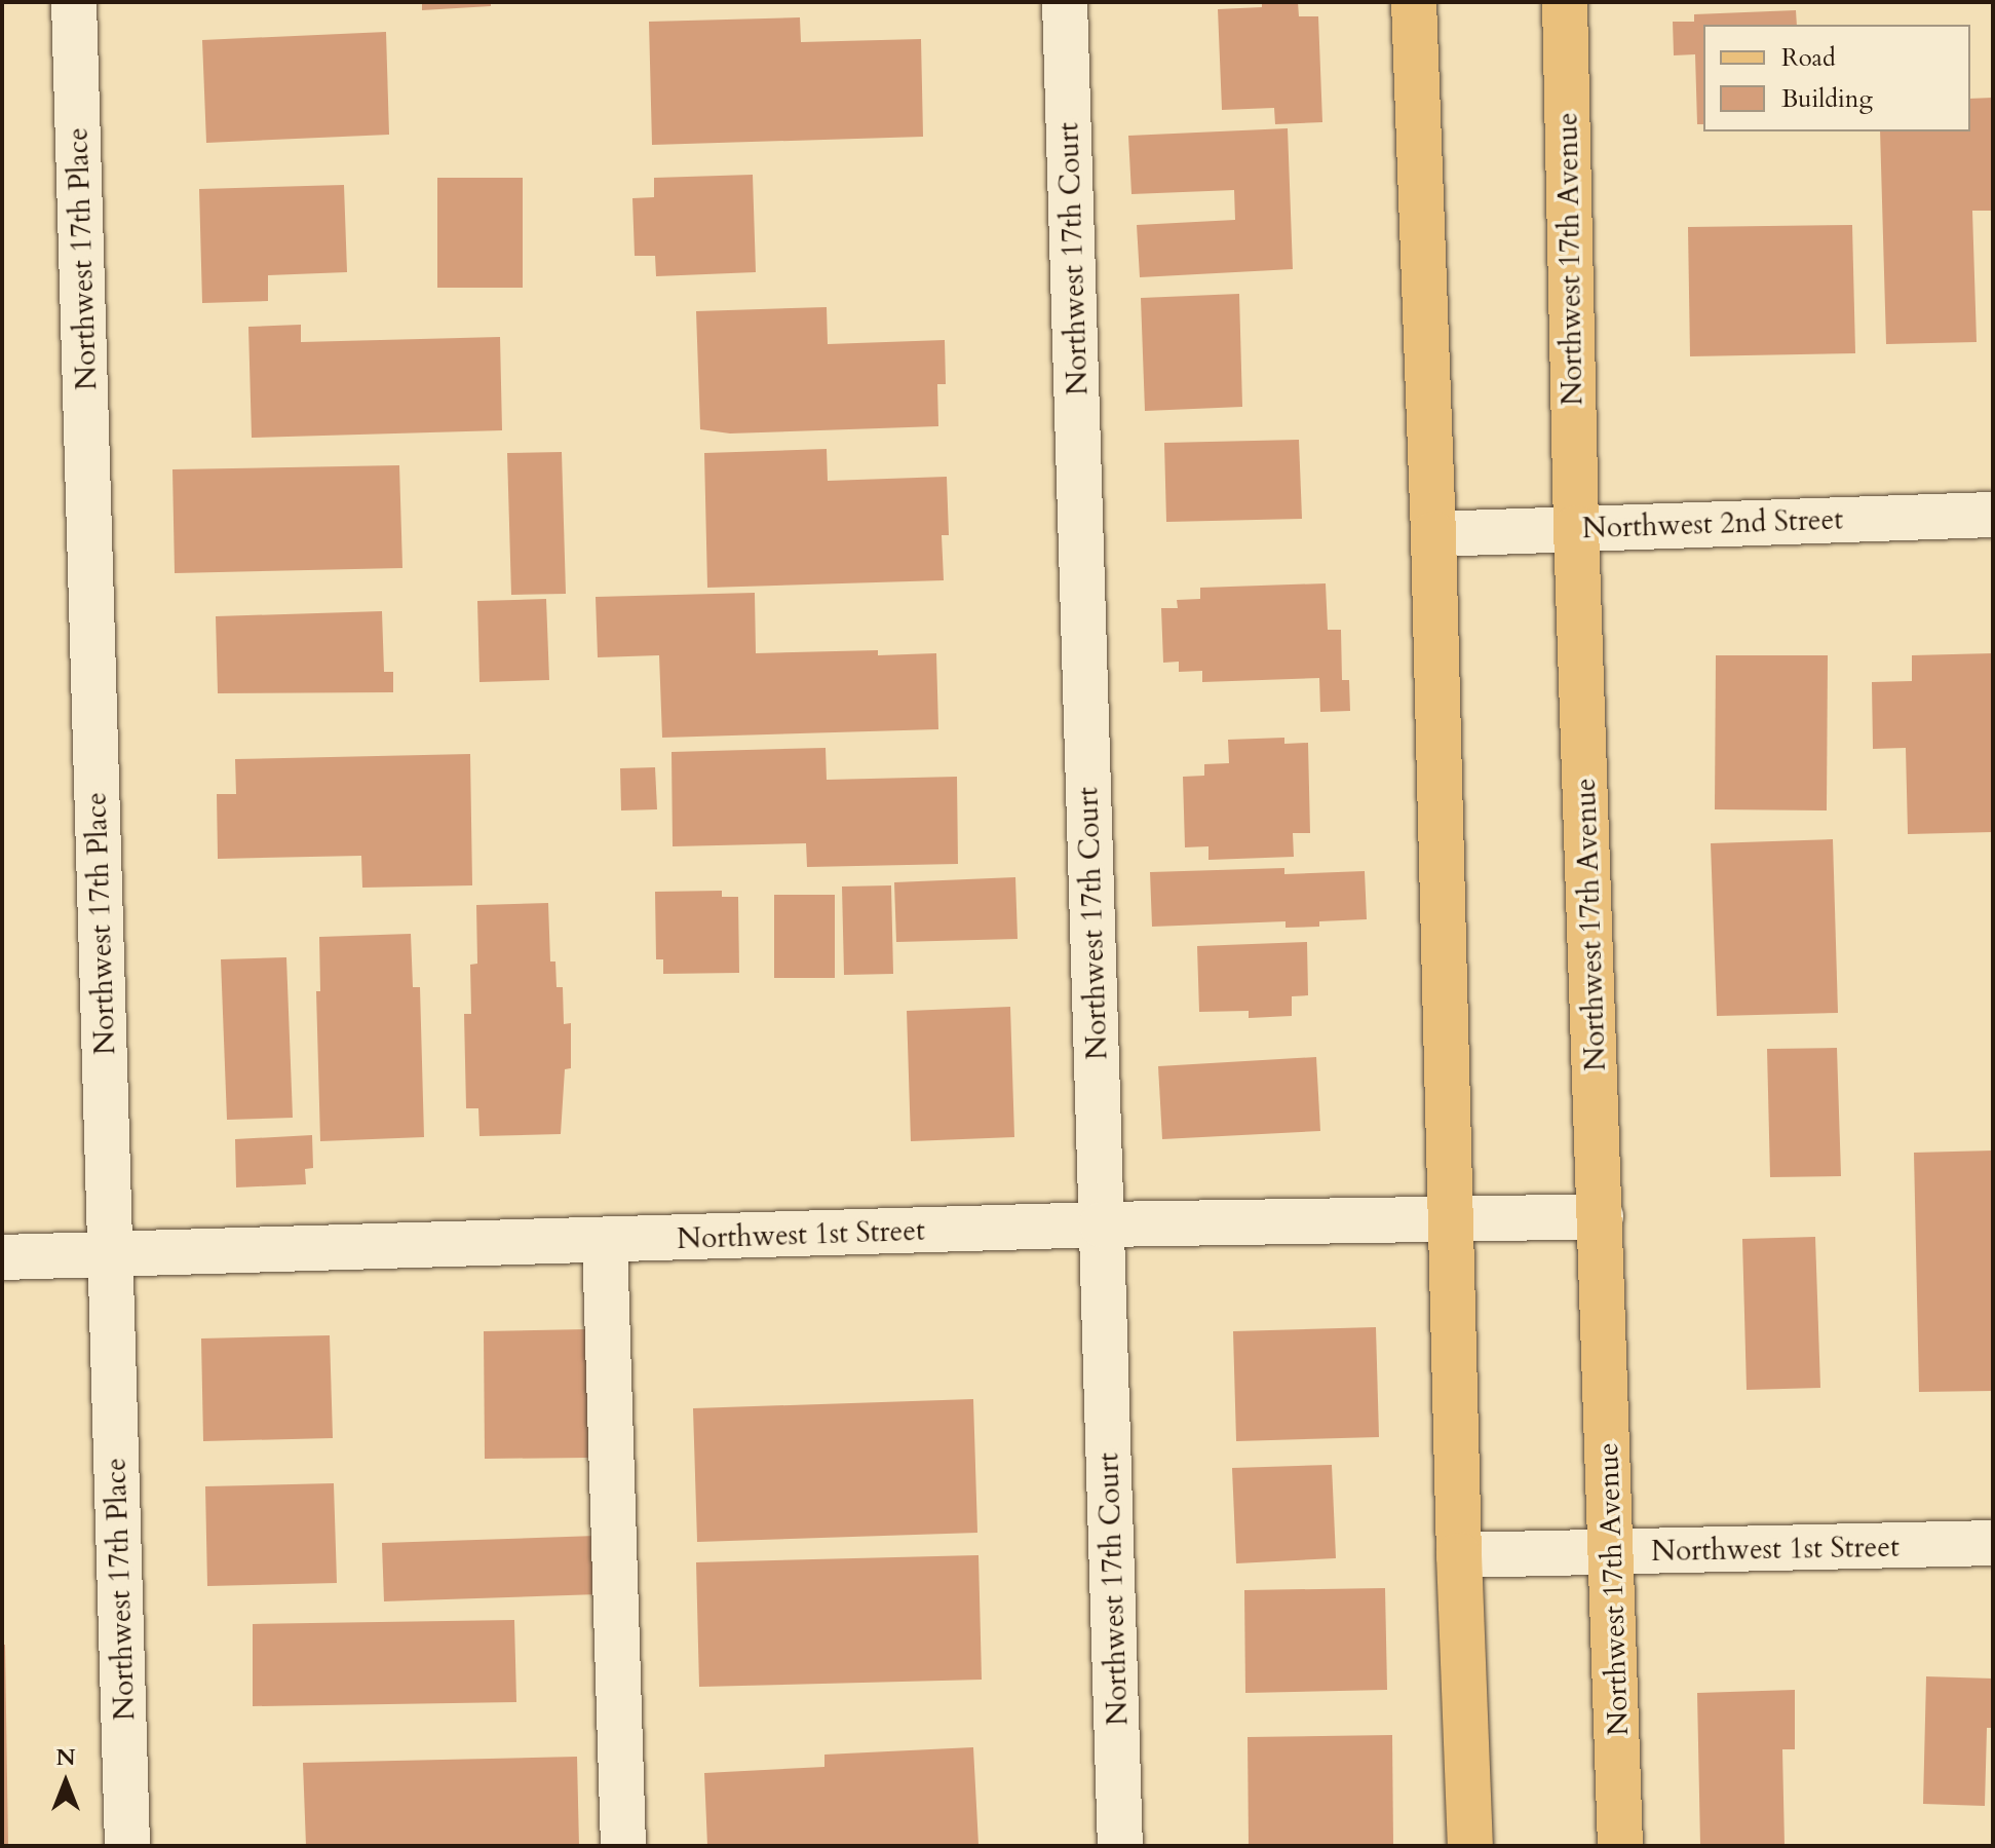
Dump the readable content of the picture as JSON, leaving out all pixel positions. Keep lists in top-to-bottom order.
{
  "streets": {
    "main road": ["Northwest 17th Avenue"],
    "street": [
      "Northwest 17th Place",
      "Northwest 17th Court",
      "Northwest 2nd Street",
      "Northwest 1st Street"
    ]
  },
  "crossings": [
    ["Northwest 17th Place", "Northwest 1st Street"],
    ["Northwest 17th Court", "Northwest 1st Street"],
    ["Northwest 17th Avenue", "Northwest 2nd Street"],
    ["Northwest 17th Avenue", "Northwest 1st Street"]
  ],
  "legend": ["Road", "Building"],
  "north": "top"
}
